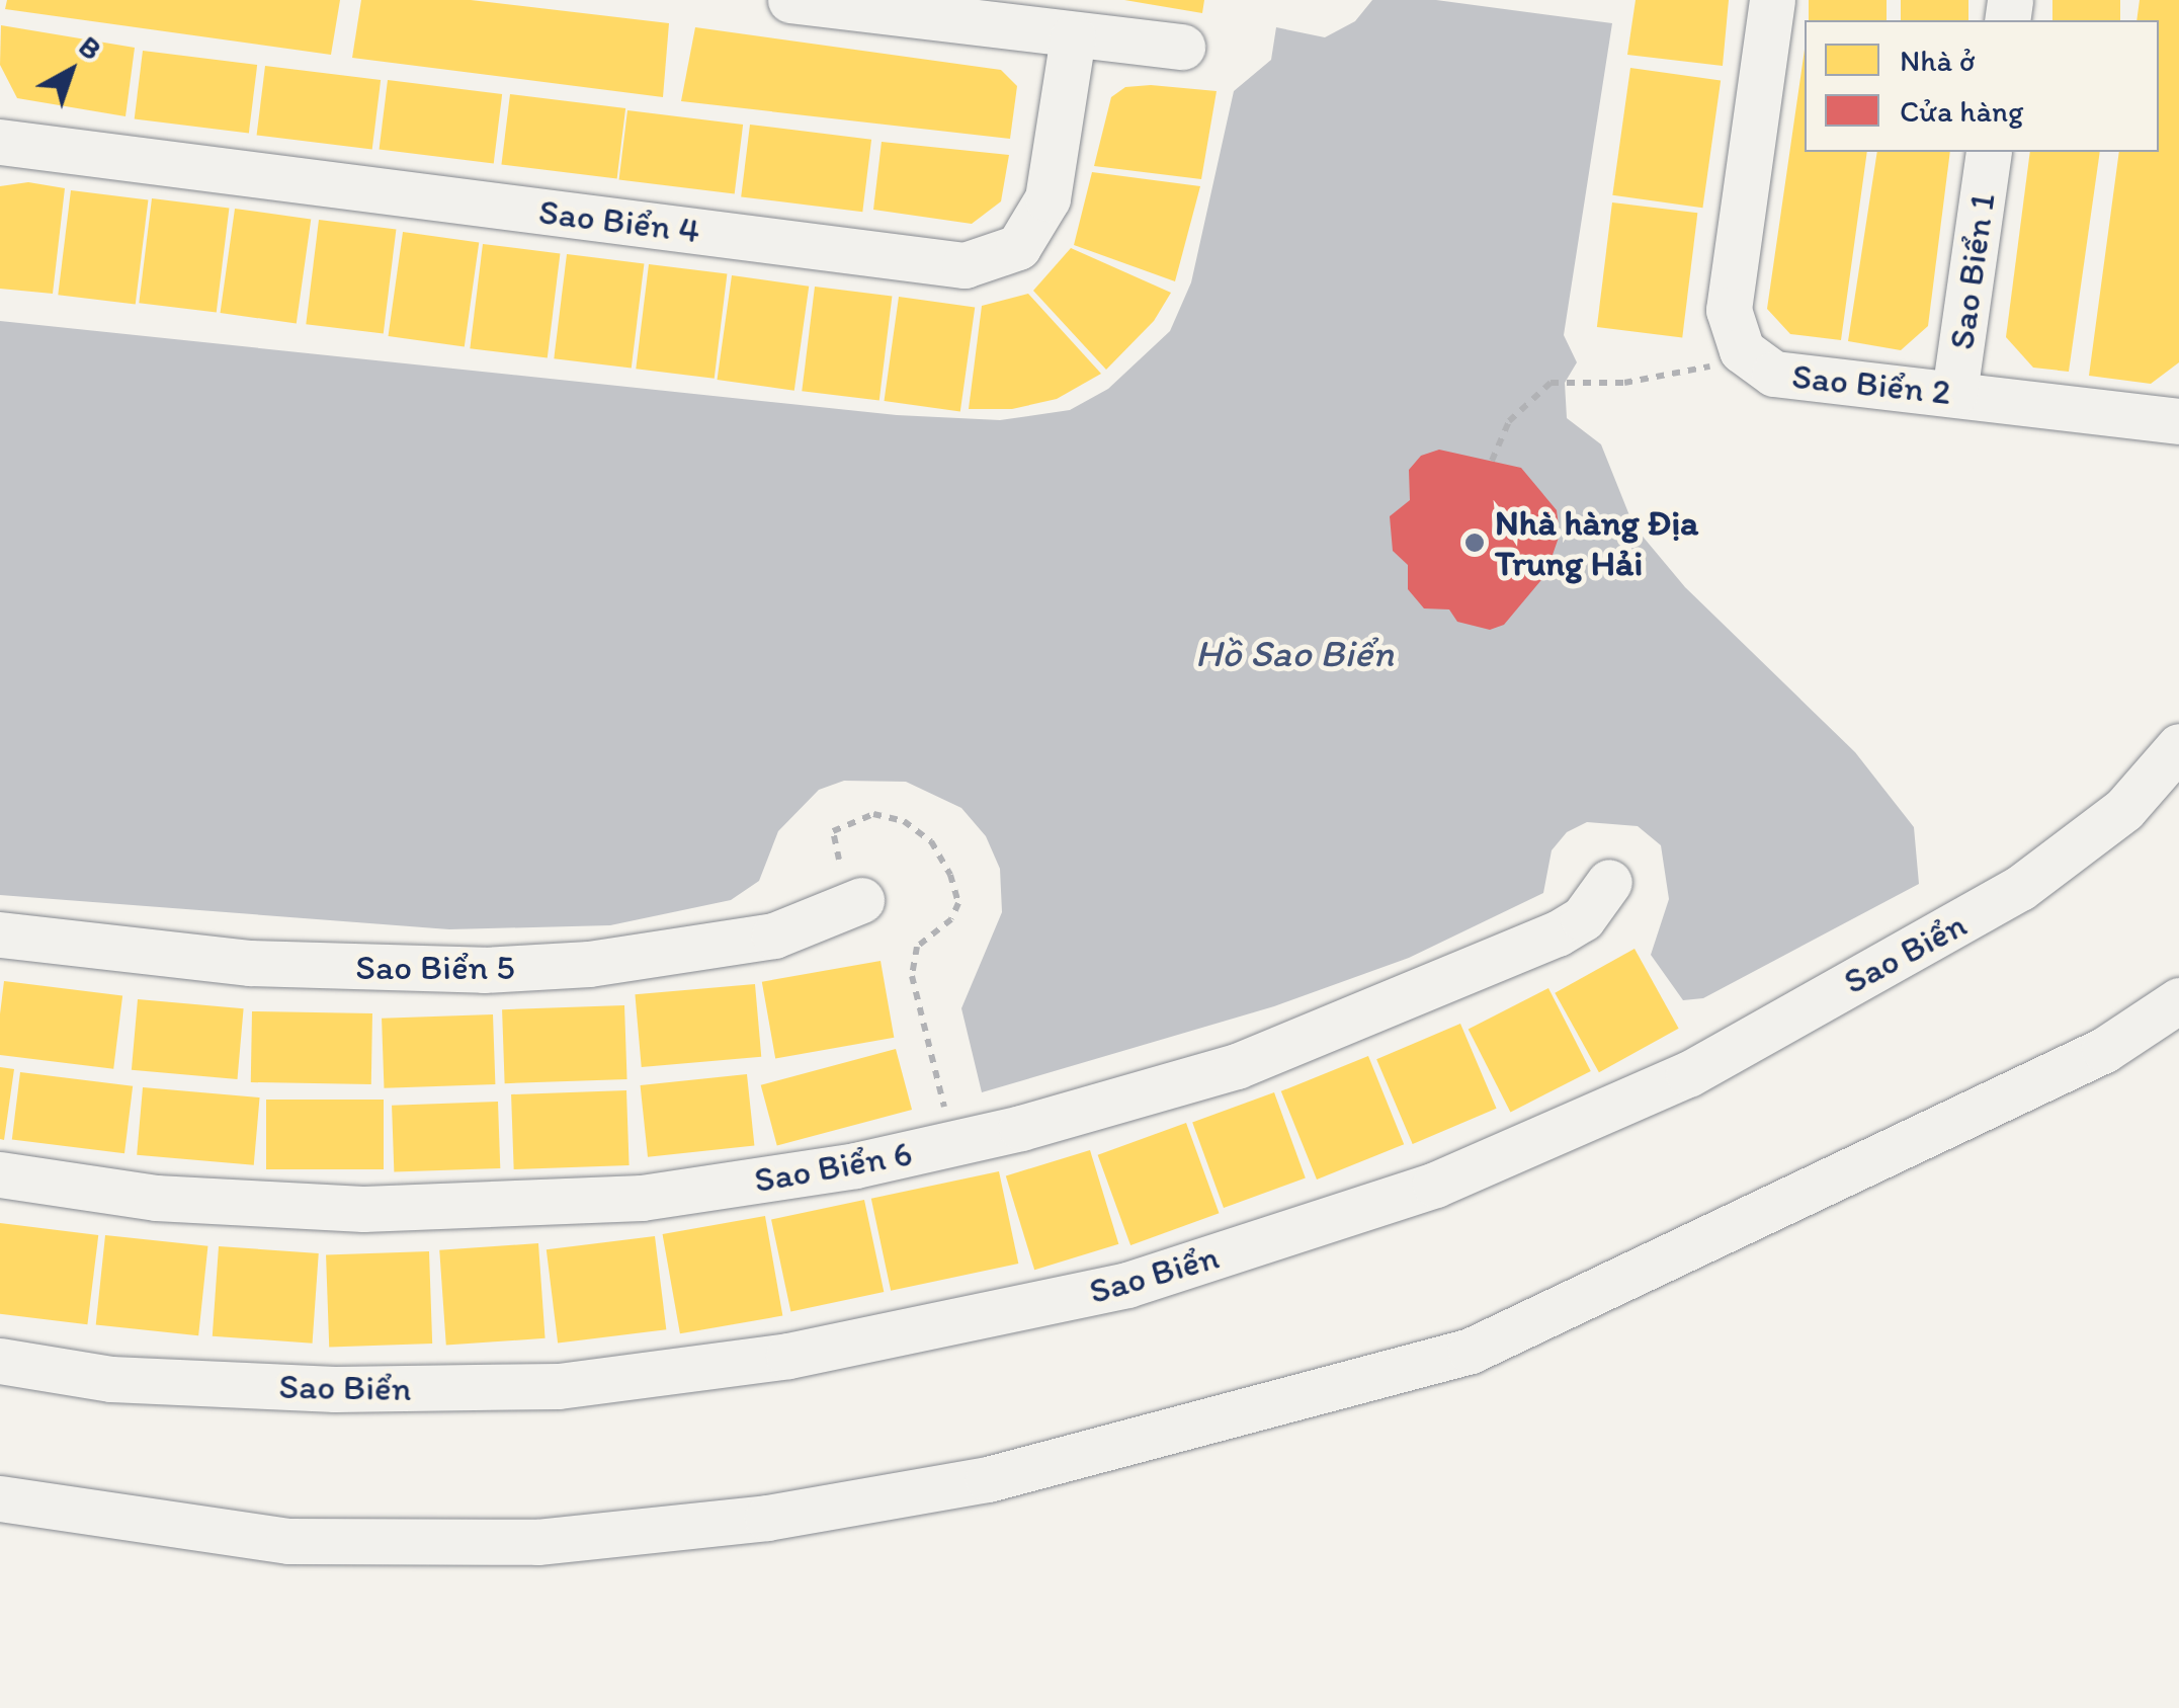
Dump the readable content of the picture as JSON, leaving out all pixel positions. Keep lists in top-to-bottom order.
{
  "streets": {
    "lane": [
      "Sao Biển 4",
      "Sao Biển 1",
      "Sao Biển 2",
      "Sao Biển",
      "Sao Biển 5",
      "Sao Biển 6"
    ]
  },
  "crossings": [
    ["Sao Biển 1", "Sao Biển 2"]
  ],
  "water": ["Hồ Sao Biển"],
  "places": ["Nhà hàng Địa Trung Hải"],
  "legend": ["Nhà ở", "Cửa hàng"],
  "north": "top right"
}
